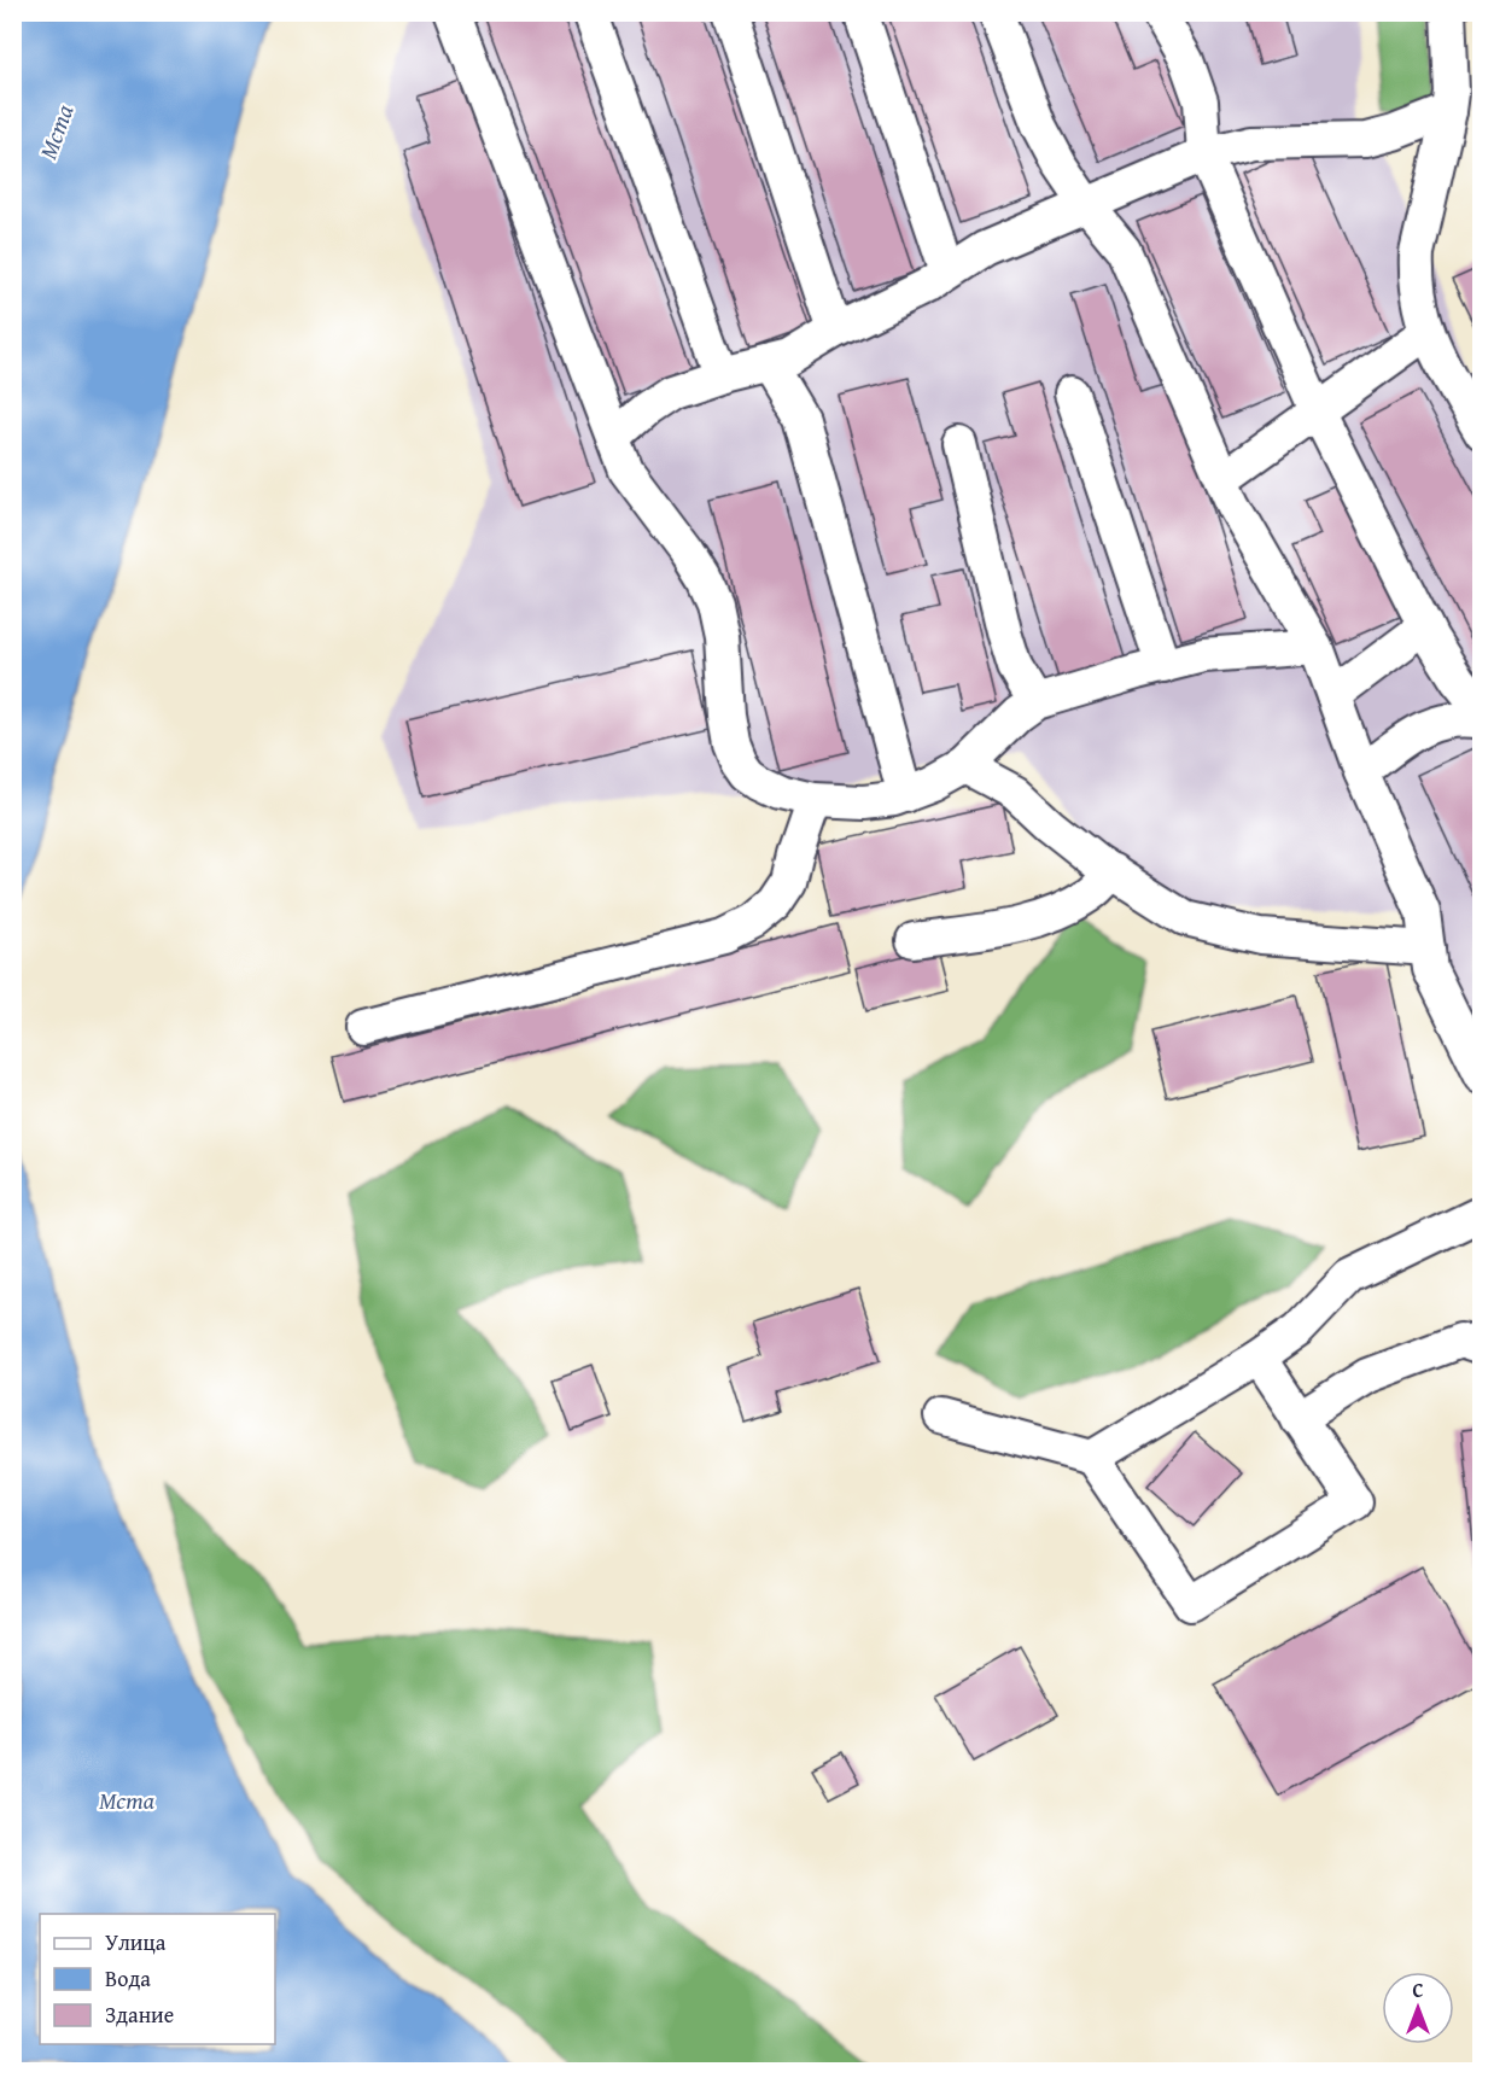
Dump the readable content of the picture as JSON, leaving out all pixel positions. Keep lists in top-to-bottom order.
{
  "water": ["Мста"],
  "legend": ["Улица", "Вода", "Здание"],
  "north": "top"
}
